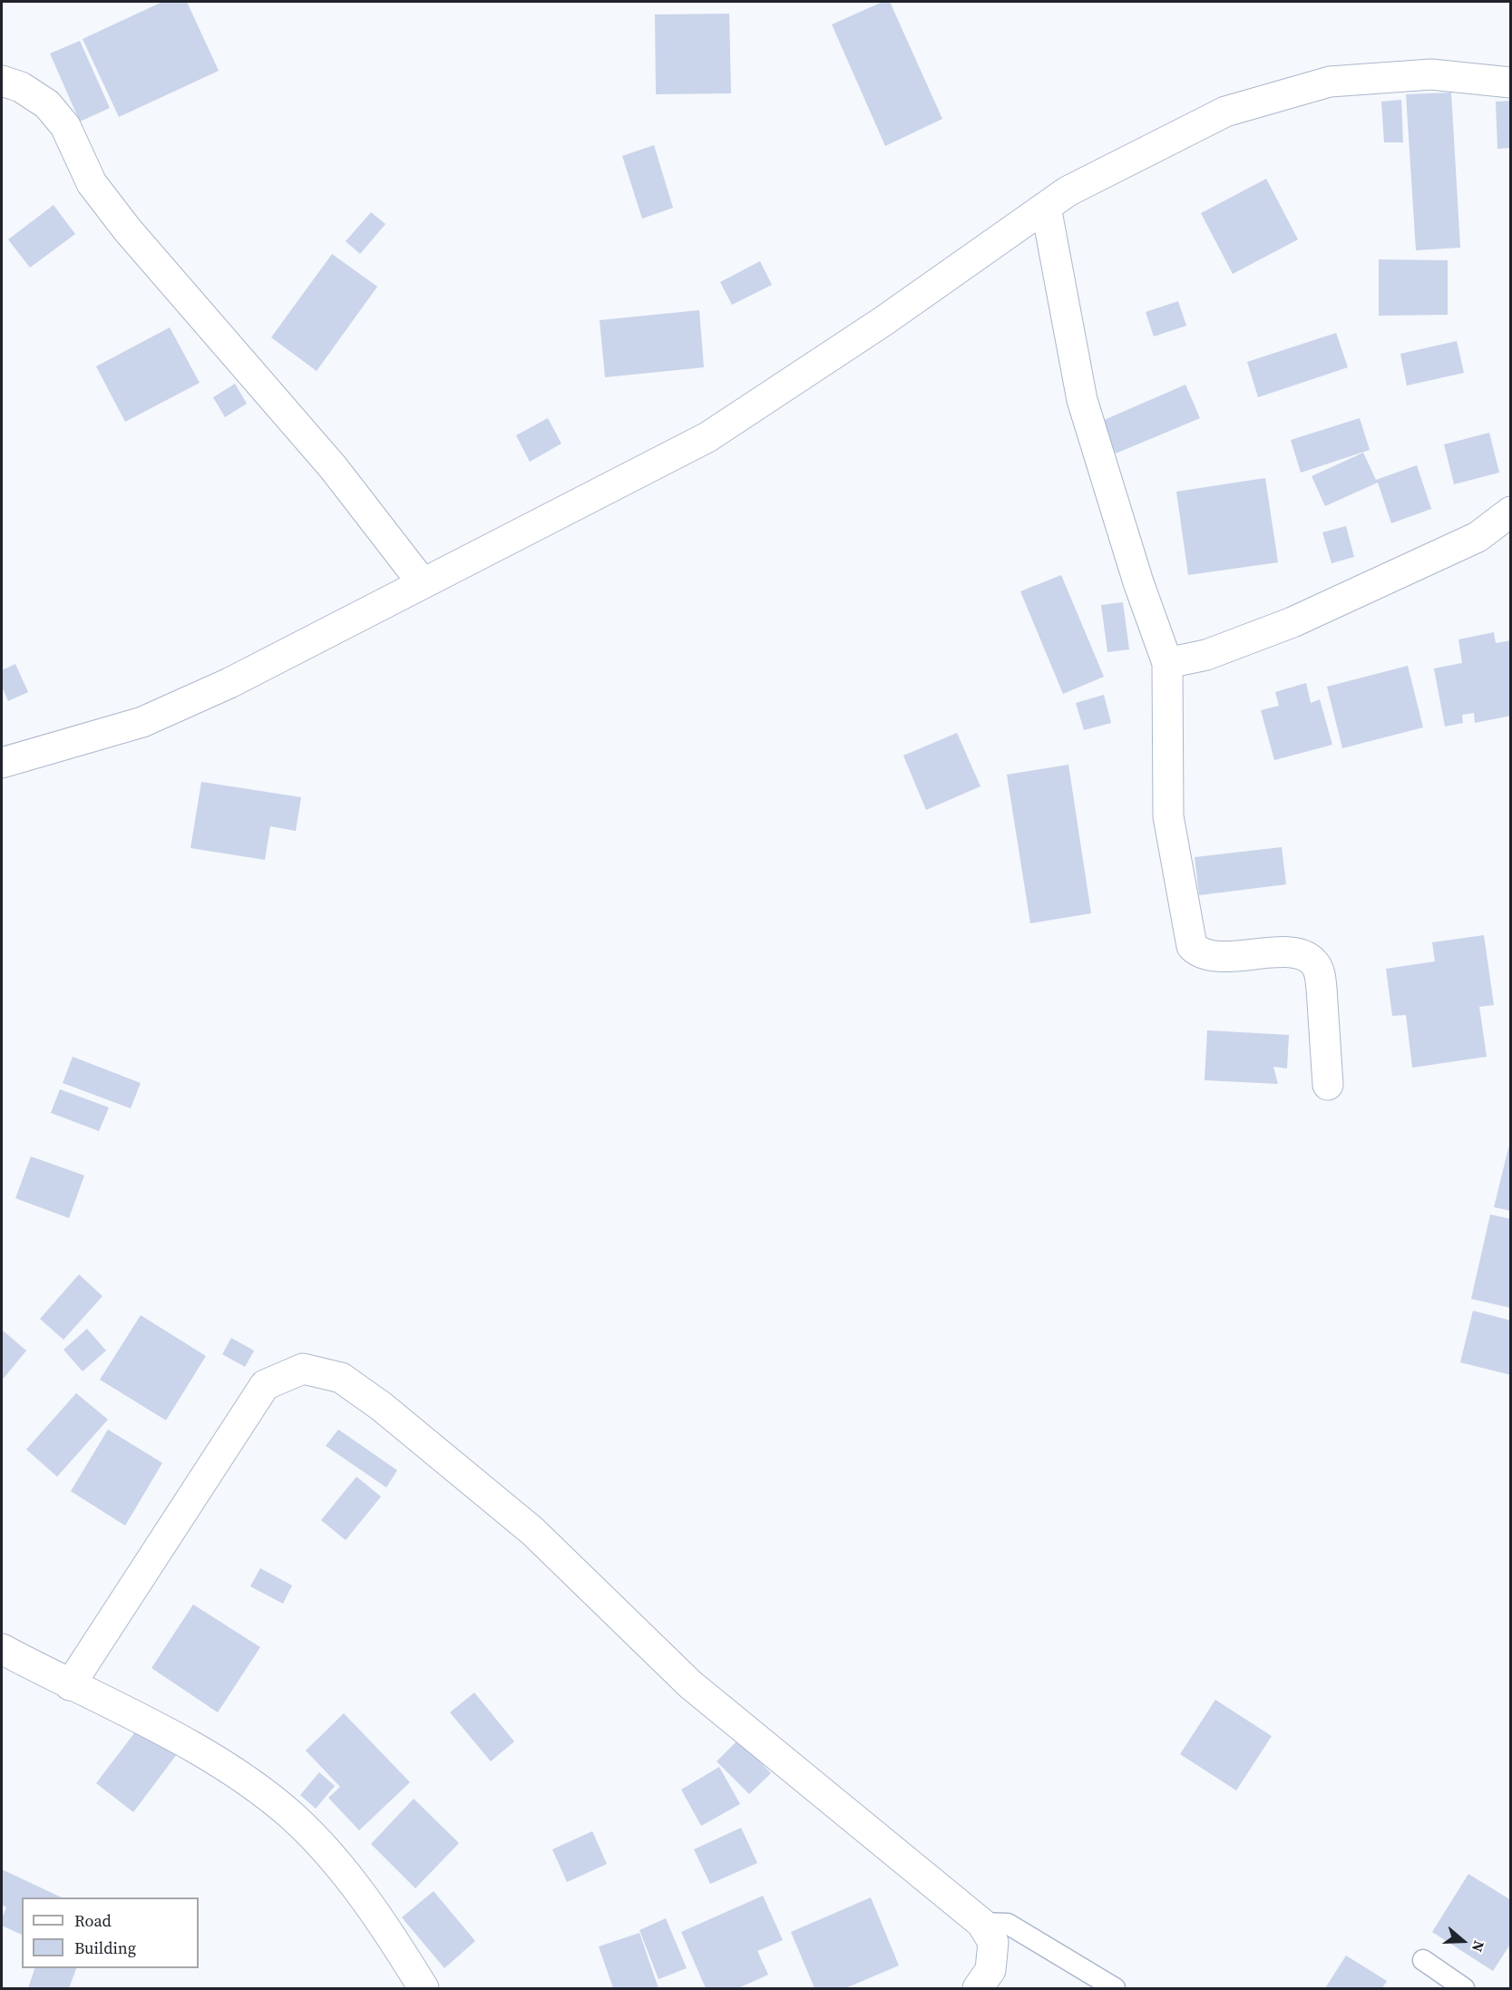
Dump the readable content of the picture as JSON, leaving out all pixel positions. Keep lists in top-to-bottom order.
{
  "legend": ["Road", "Building"],
  "north": "right"
}
